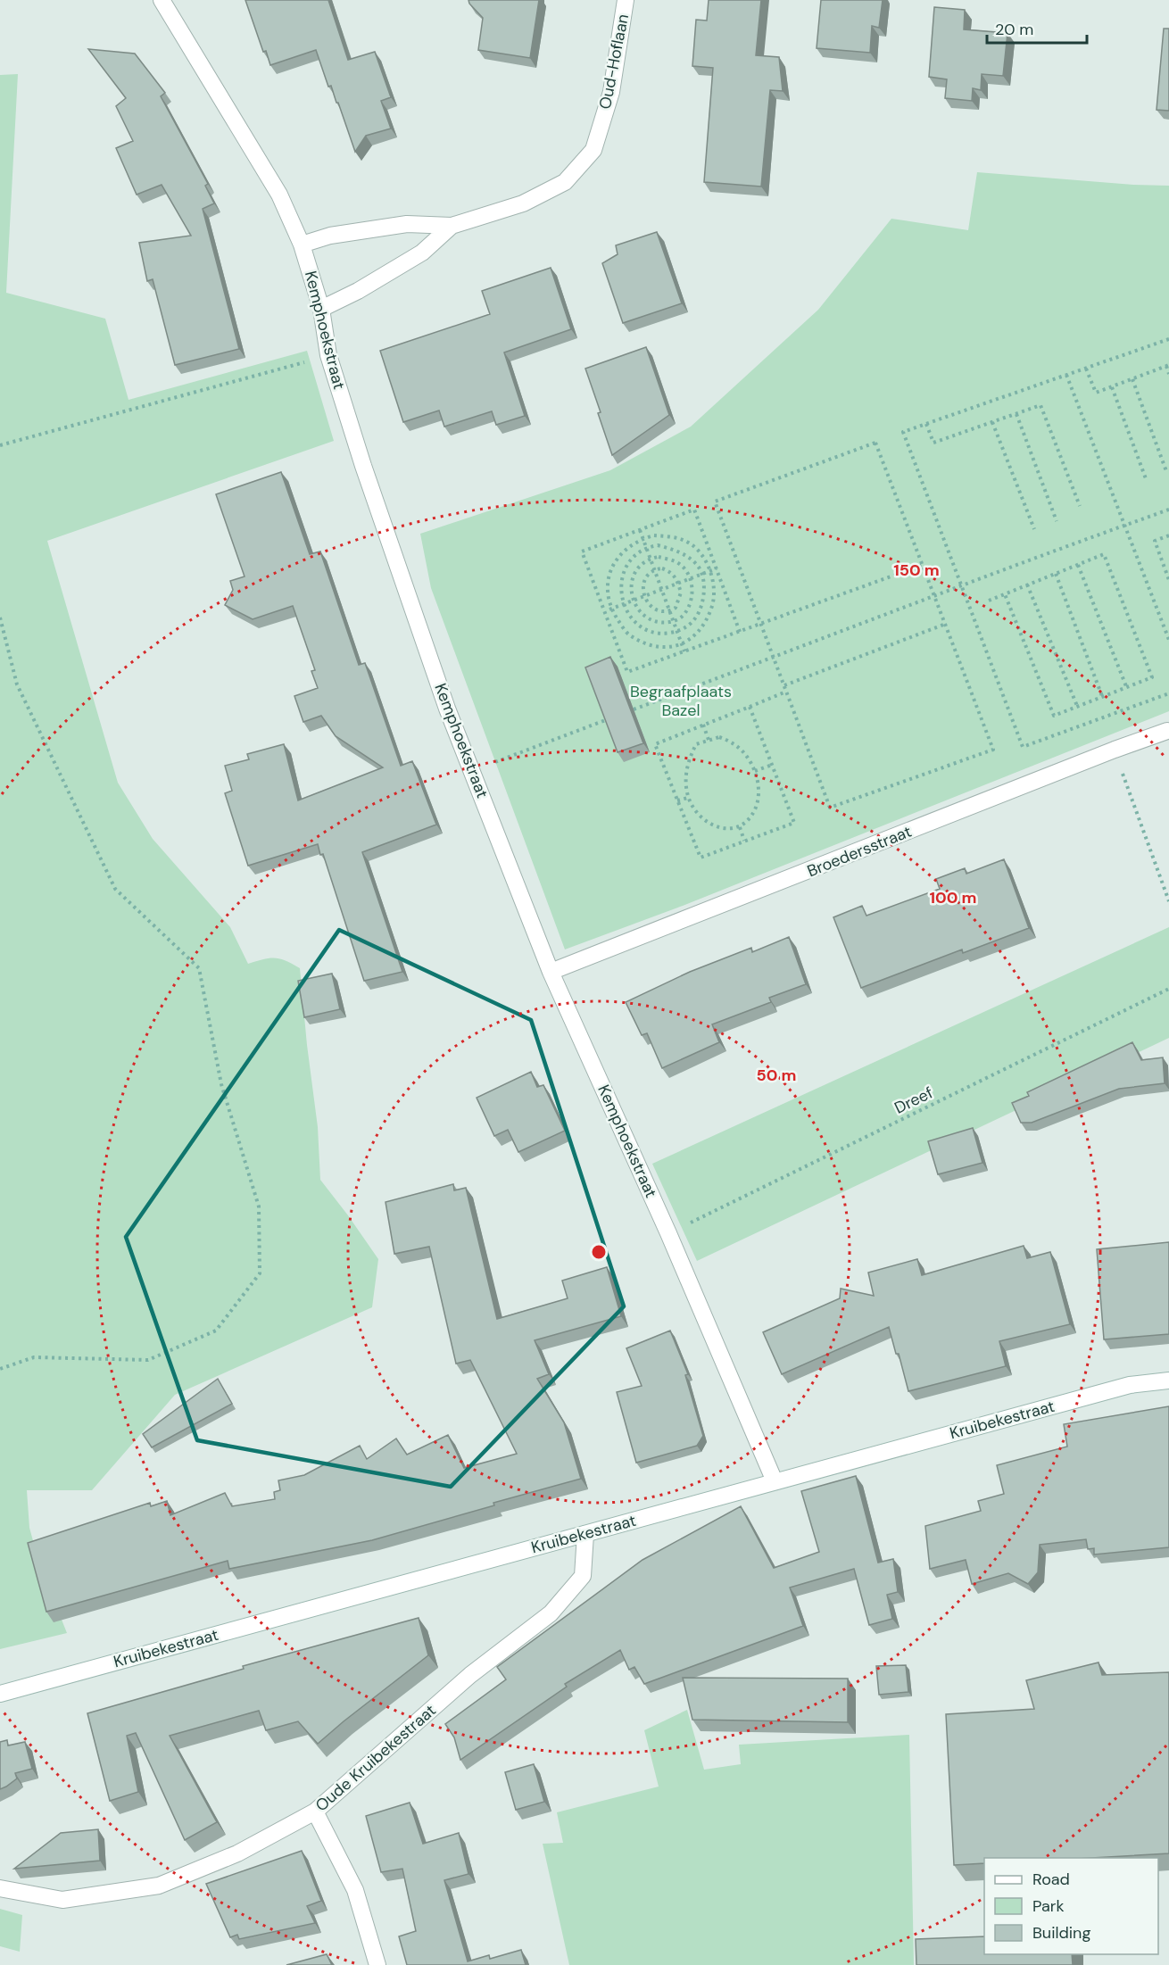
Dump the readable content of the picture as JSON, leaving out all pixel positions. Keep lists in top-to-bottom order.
{
  "streets": {
    "street": [
      "Oud-Hoflaan",
      "Kemphoekstraat",
      "Broedersstraat",
      "Kruibekestraat",
      "Oude Kruibekestraat"
    ],
    "path": ["Dreef"]
  },
  "crossings": [
    ["Oud-Hoflaan", "Kemphoekstraat"],
    ["Kemphoekstraat", "Broedersstraat"],
    ["Kemphoekstraat", "Dreef"],
    ["Kemphoekstraat", "Kruibekestraat"],
    ["Kruibekestraat", "Oude Kruibekestraat"]
  ],
  "parks": ["Begraafplaats Bazel"],
  "legend": ["Road", "Park", "Building"],
  "scale_bar": "20 m",
  "rings": ["150 m", "100 m", "50 m"]
}
